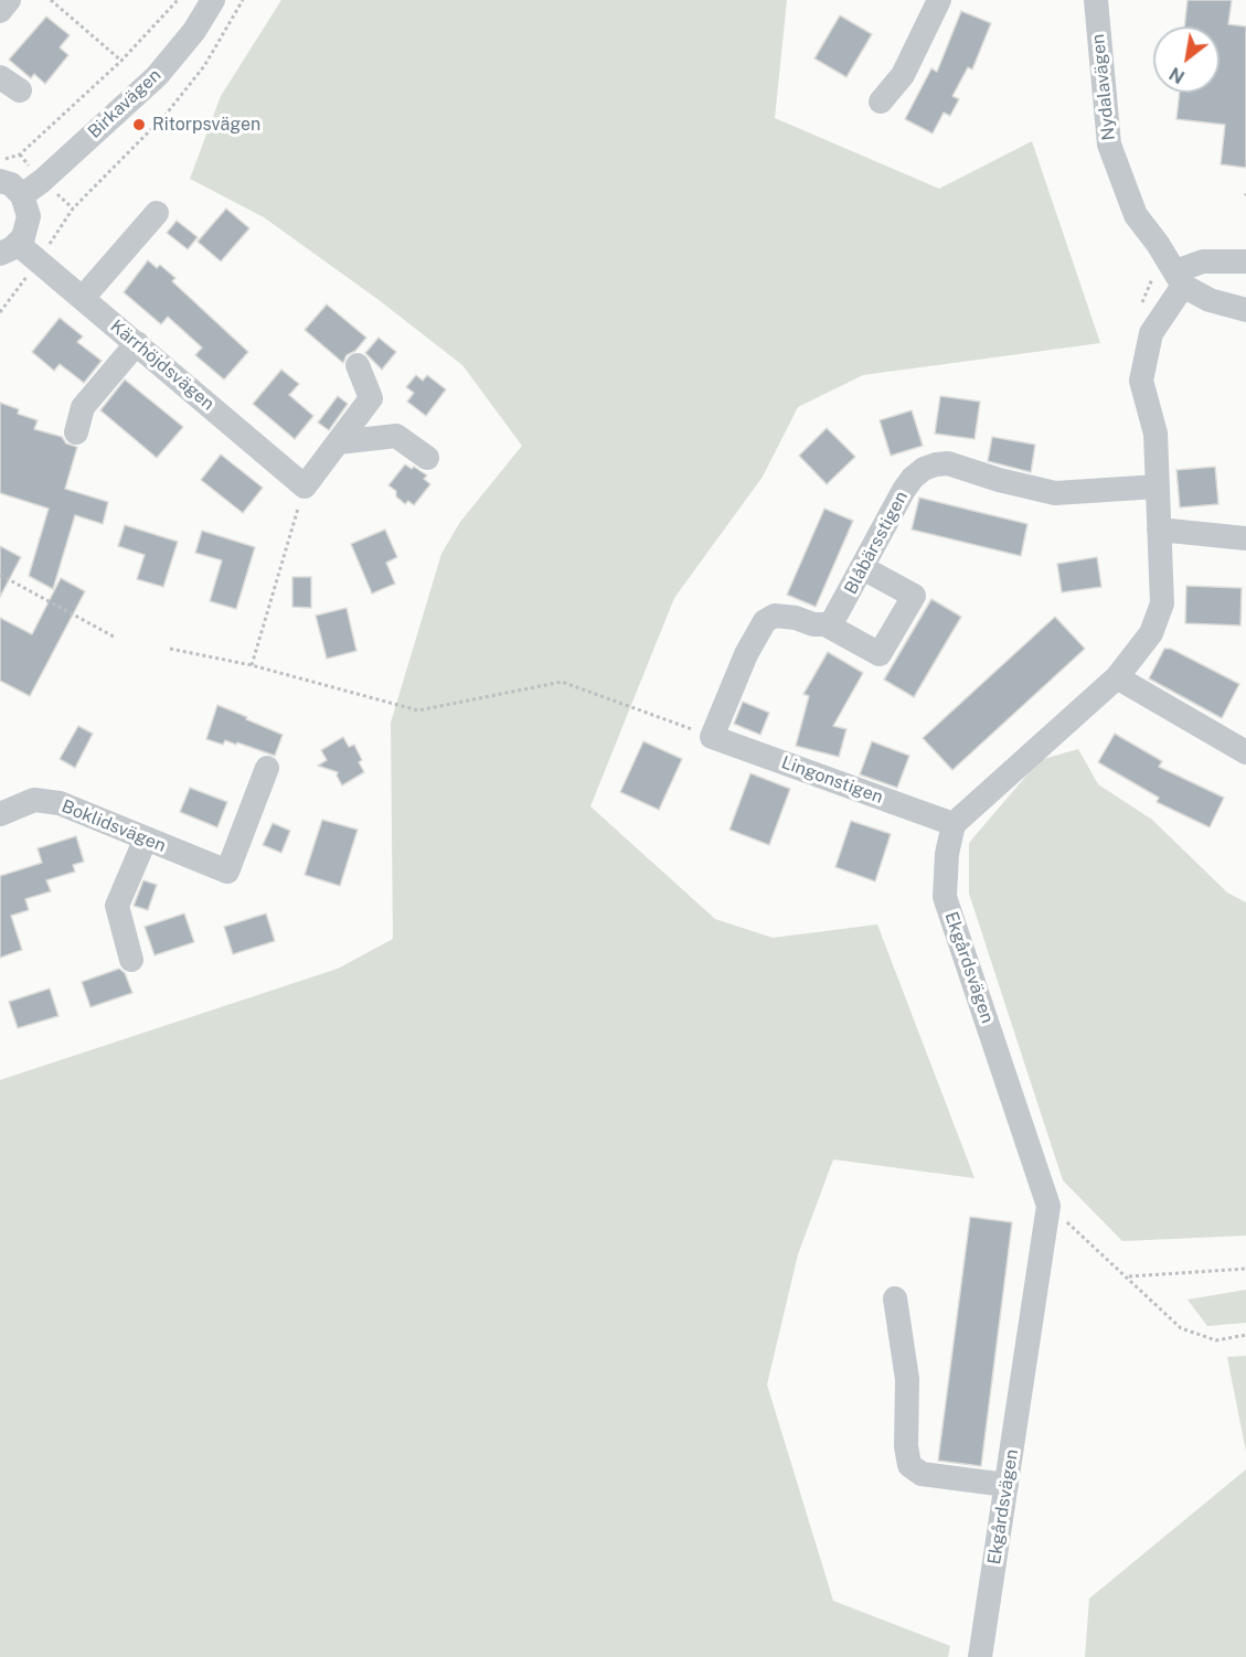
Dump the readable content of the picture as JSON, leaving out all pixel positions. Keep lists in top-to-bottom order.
{
  "streets": {
    "street": [
      "Nydalavägen",
      "Birkavägen",
      "Kärrhöjdsvägen",
      "Blåbärsstigen",
      "Lingonstigen",
      "Boklidsvägen",
      "Ekgårdsvägen"
    ]
  },
  "crossings": [
    ["Lingonstigen", "Ekgårdsvägen"]
  ],
  "places": ["Ritorpsvägen"],
  "north": "bottom left"
}
